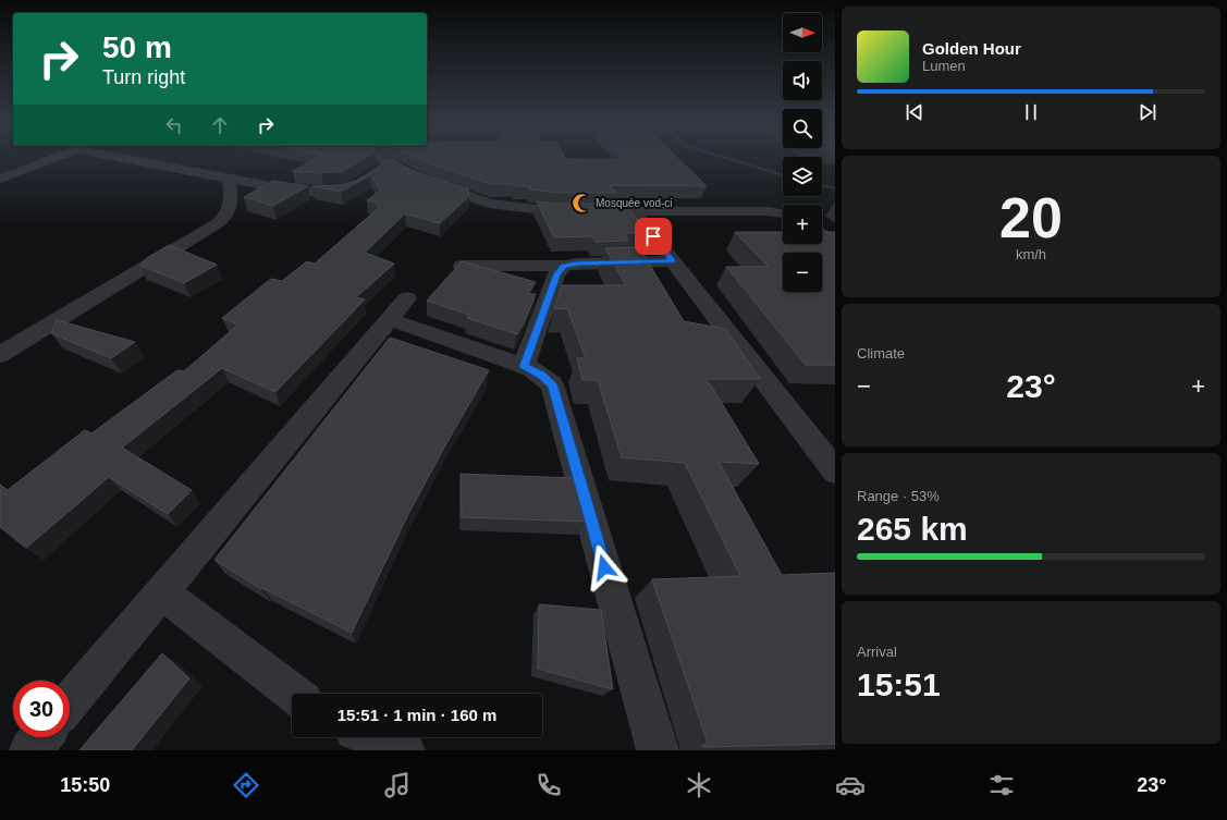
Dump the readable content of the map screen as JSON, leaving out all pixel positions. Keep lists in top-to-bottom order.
{
  "places": {
    "mosque": ["Mosquée vod-ci"]
  },
  "north": "right",
  "page": {
    "map_buttons": ["+", "−"],
    "turn": ["50 m", "Turn right"],
    "song": ["Golden Hour", "Lumen"],
    "tile": [
      ["20", "km/h"],
      "Climate",
      ["Range · 53%", "265 km"],
      ["Arrival", "15:51"]
    ],
    "heat": ["−", "23°", "+"],
    "limit": "30",
    "trip": "15:51 · 1 min · 160 m",
    "tabs": ["15:50", "23°"]
  }
}
